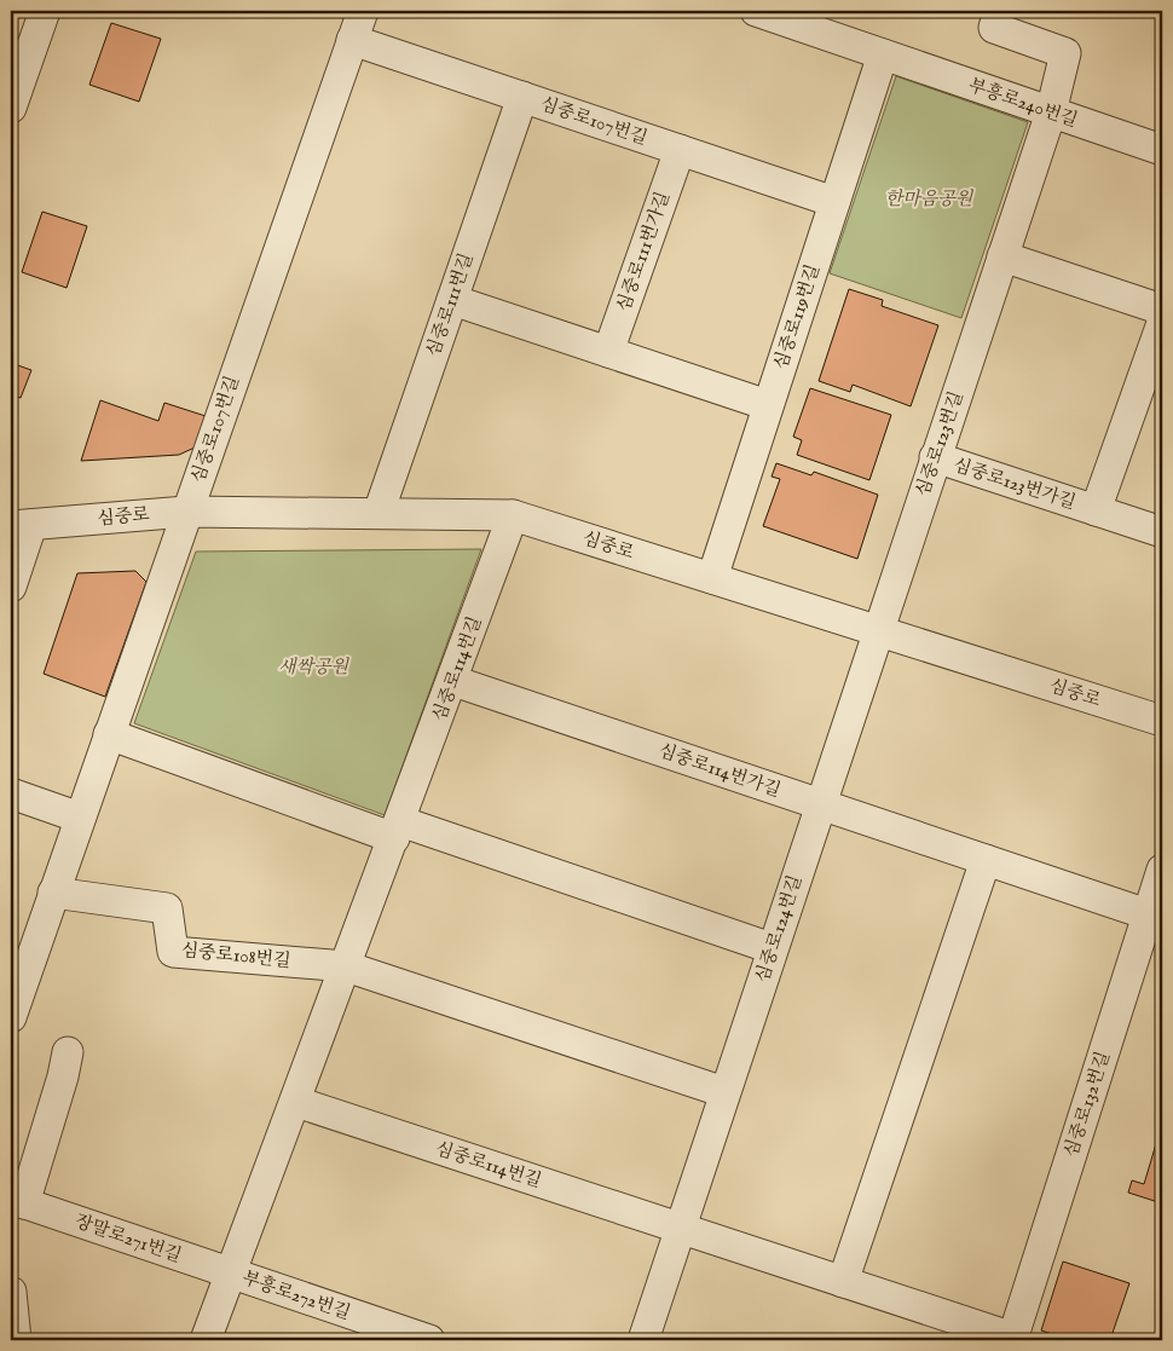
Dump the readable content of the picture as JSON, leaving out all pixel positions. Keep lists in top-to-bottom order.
{
  "streets": {
    "street": [
      "부흥로240번길",
      "심중로107번길",
      "심중로111번가길",
      "심중로111번길",
      "심중로119번길",
      "심중로123번길",
      "심중로123번가길",
      "심중로",
      "심중로114번길",
      "심중로114번가길",
      "심중로124번길",
      "심중로108번길",
      "심중로132번길",
      "장말로271번길",
      "부흥로272번길"
    ]
  },
  "crossings": [
    ["부흥로240번길", "심중로119번길"],
    ["부흥로240번길", "심중로123번길"],
    ["심중로107번길", "심중로111번가길"],
    ["심중로107번길", "심중로111번길"],
    ["심중로107번길", "심중로119번길"],
    ["심중로107번길", "심중로"],
    ["심중로111번길", "심중로"],
    ["심중로119번길", "심중로"],
    ["심중로123번길", "심중로123번가길"],
    ["심중로123번길", "심중로"],
    ["심중로123번길", "심중로124번길"],
    ["심중로", "심중로114번길"],
    ["심중로", "심중로124번길"],
    ["심중로114번길", "심중로114번가길"],
    ["심중로114번길", "심중로124번길"],
    ["심중로114번길", "심중로108번길"],
    ["심중로114번길", "장말로271번길"],
    ["심중로114번길", "부흥로272번길"],
    ["심중로114번가길", "심중로124번길"],
    ["심중로114번가길", "심중로132번길"],
    ["장말로271번길", "부흥로272번길"]
  ],
  "parks": ["한마음공원", "새싹공원"]
}
